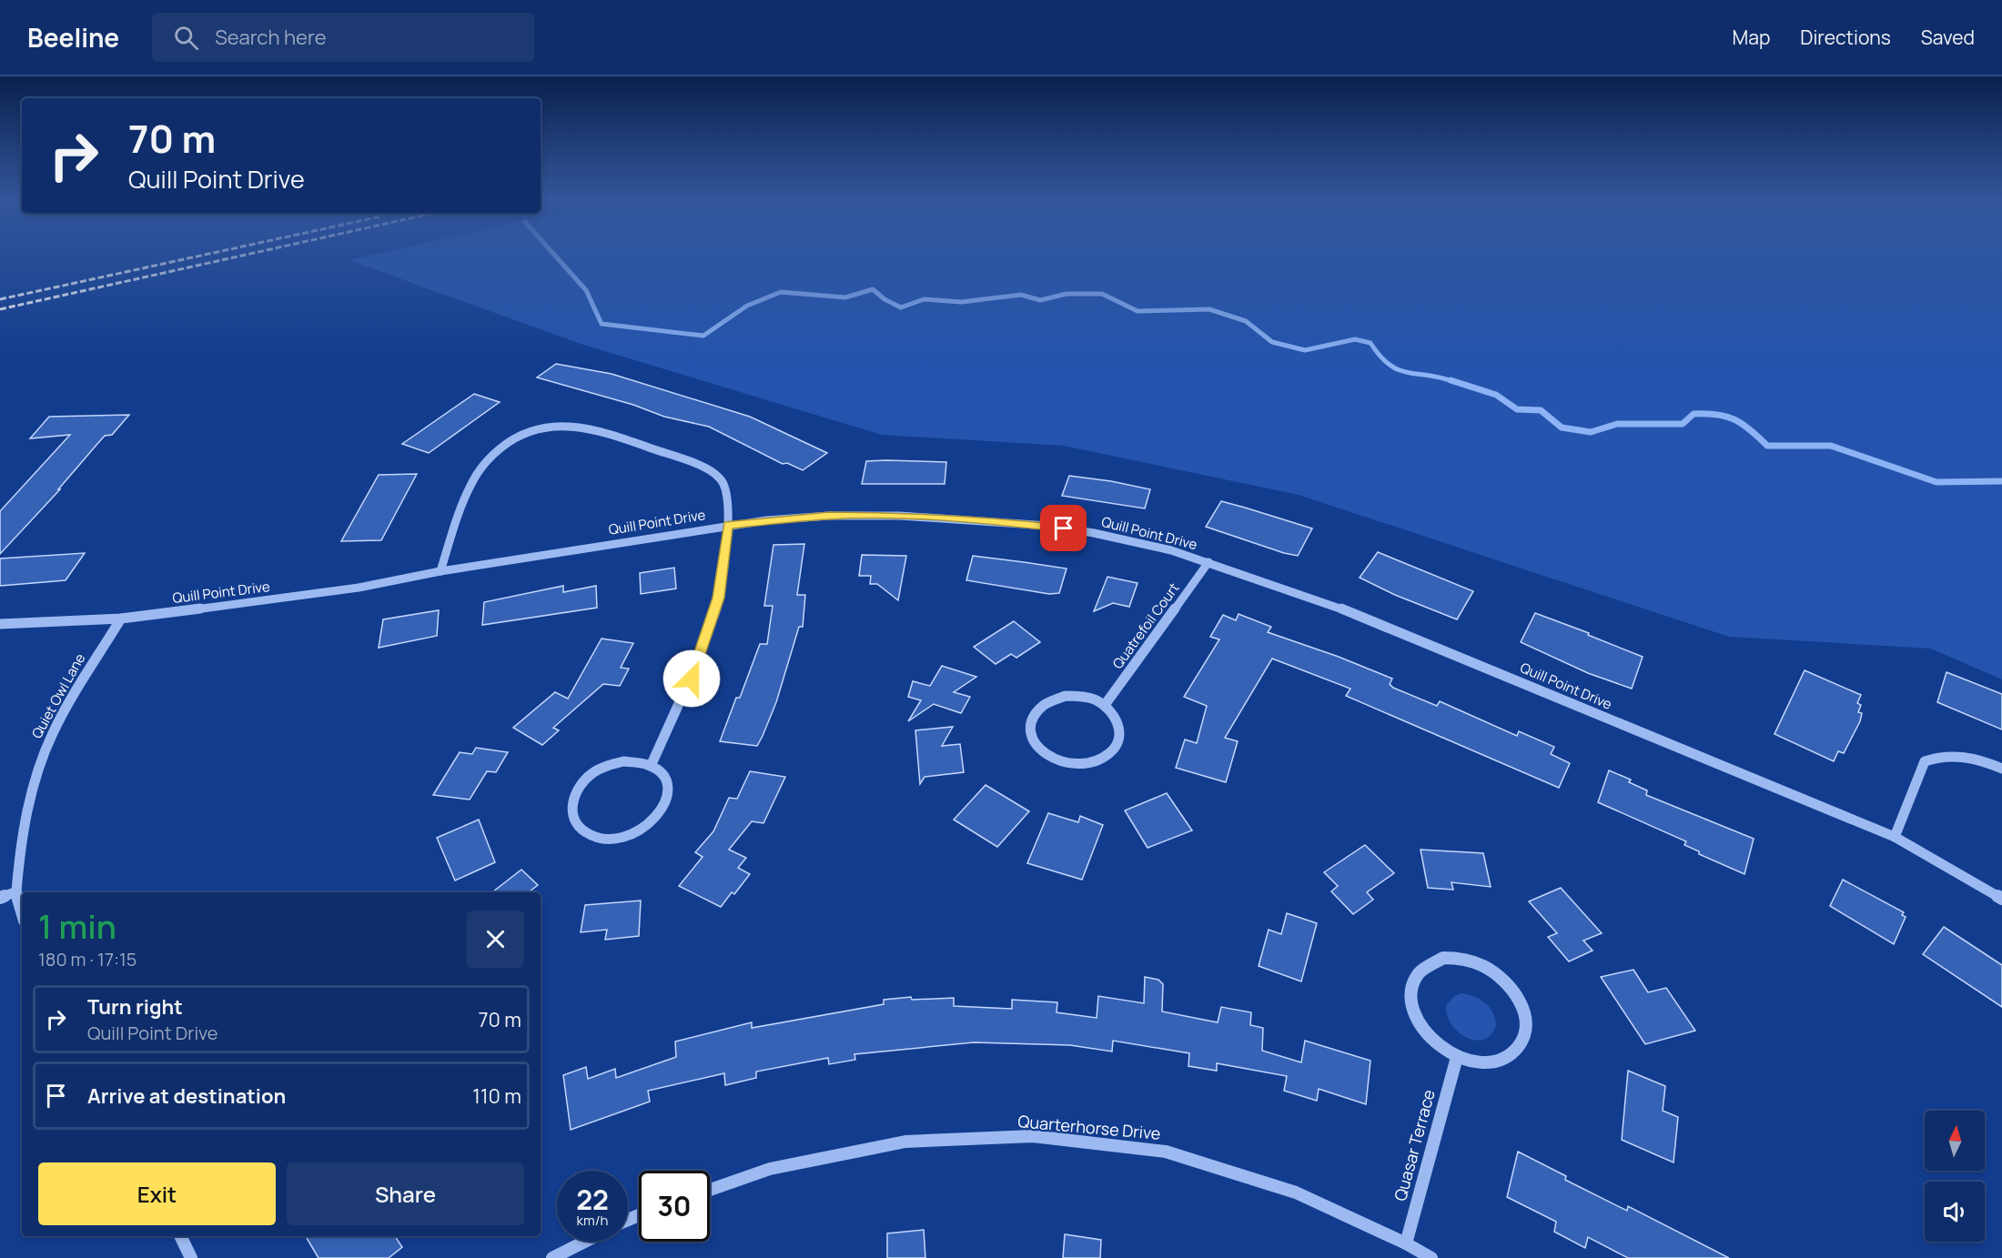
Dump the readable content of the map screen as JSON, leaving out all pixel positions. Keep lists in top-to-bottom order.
{
  "streets": {
    "street": [
      "Quill Point Drive",
      "Quatrefoil Court",
      "Quiet Owl Lane",
      "Quarterhorse Drive",
      "Quasar Terrace"
    ]
  },
  "crossings": [
    ["Quill Point Drive", "Quatrefoil Court"],
    ["Quill Point Drive", "Quiet Owl Lane"],
    ["Quarterhorse Drive", "Quasar Terrace"]
  ],
  "north": "top",
  "page": {
    "header": "Beeline",
    "search": "Search here",
    "nav": ["Map", "Directions", "Saved"],
    "turn": ["70 m", "Quill Point Drive"],
    "heading": ["1 min", "180 m · 17:15"],
    "list": [
      {
        "name": "Turn right",
        "note": "Quill Point Drive",
        "value": "70 m"
      },
      {
        "name": "Arrive at destination",
        "value": "110 m"
      }
    ],
    "buttons": ["Exit", "Share"],
    "speed": "22 km/h",
    "limit": "30"
  }
}
